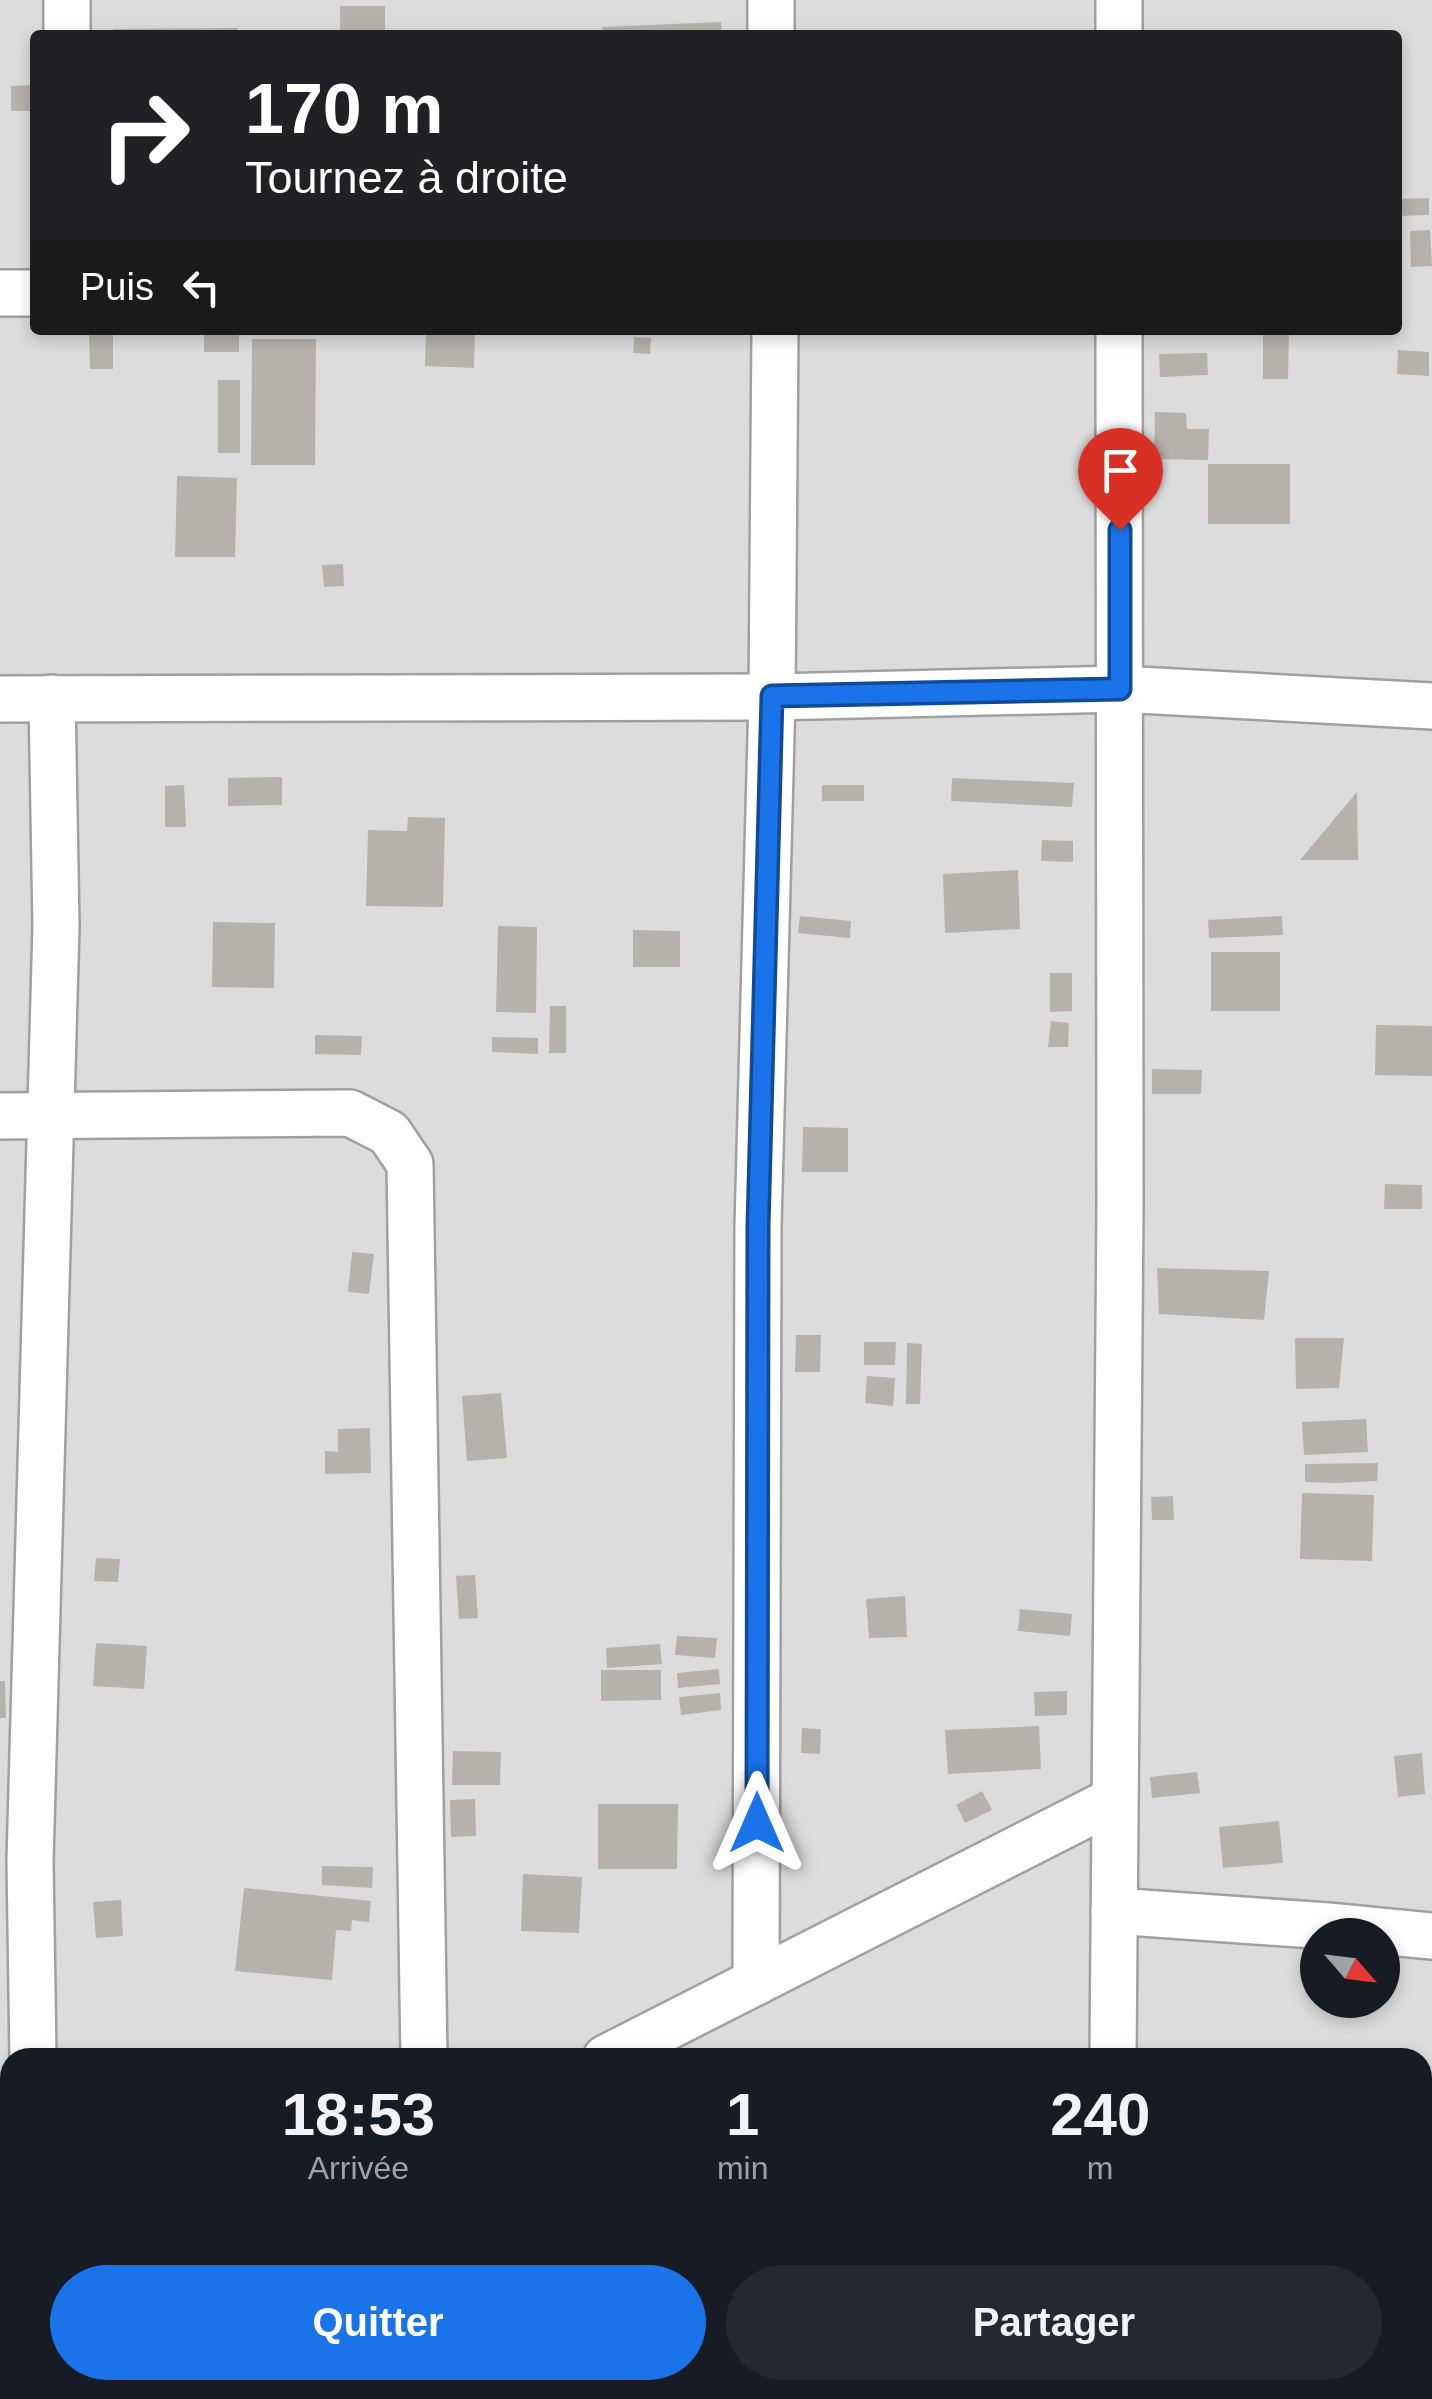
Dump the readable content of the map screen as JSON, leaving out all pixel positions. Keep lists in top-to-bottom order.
{
  "north": "bottom right",
  "page": {
    "turn": ["170 m", "Tournez à droite"],
    "then": "Puis",
    "eta": [
      "18:53",
      "Arrivée",
      "1",
      "min",
      "240",
      "m"
    ],
    "buttons": ["Quitter", "Partager"]
  }
}
